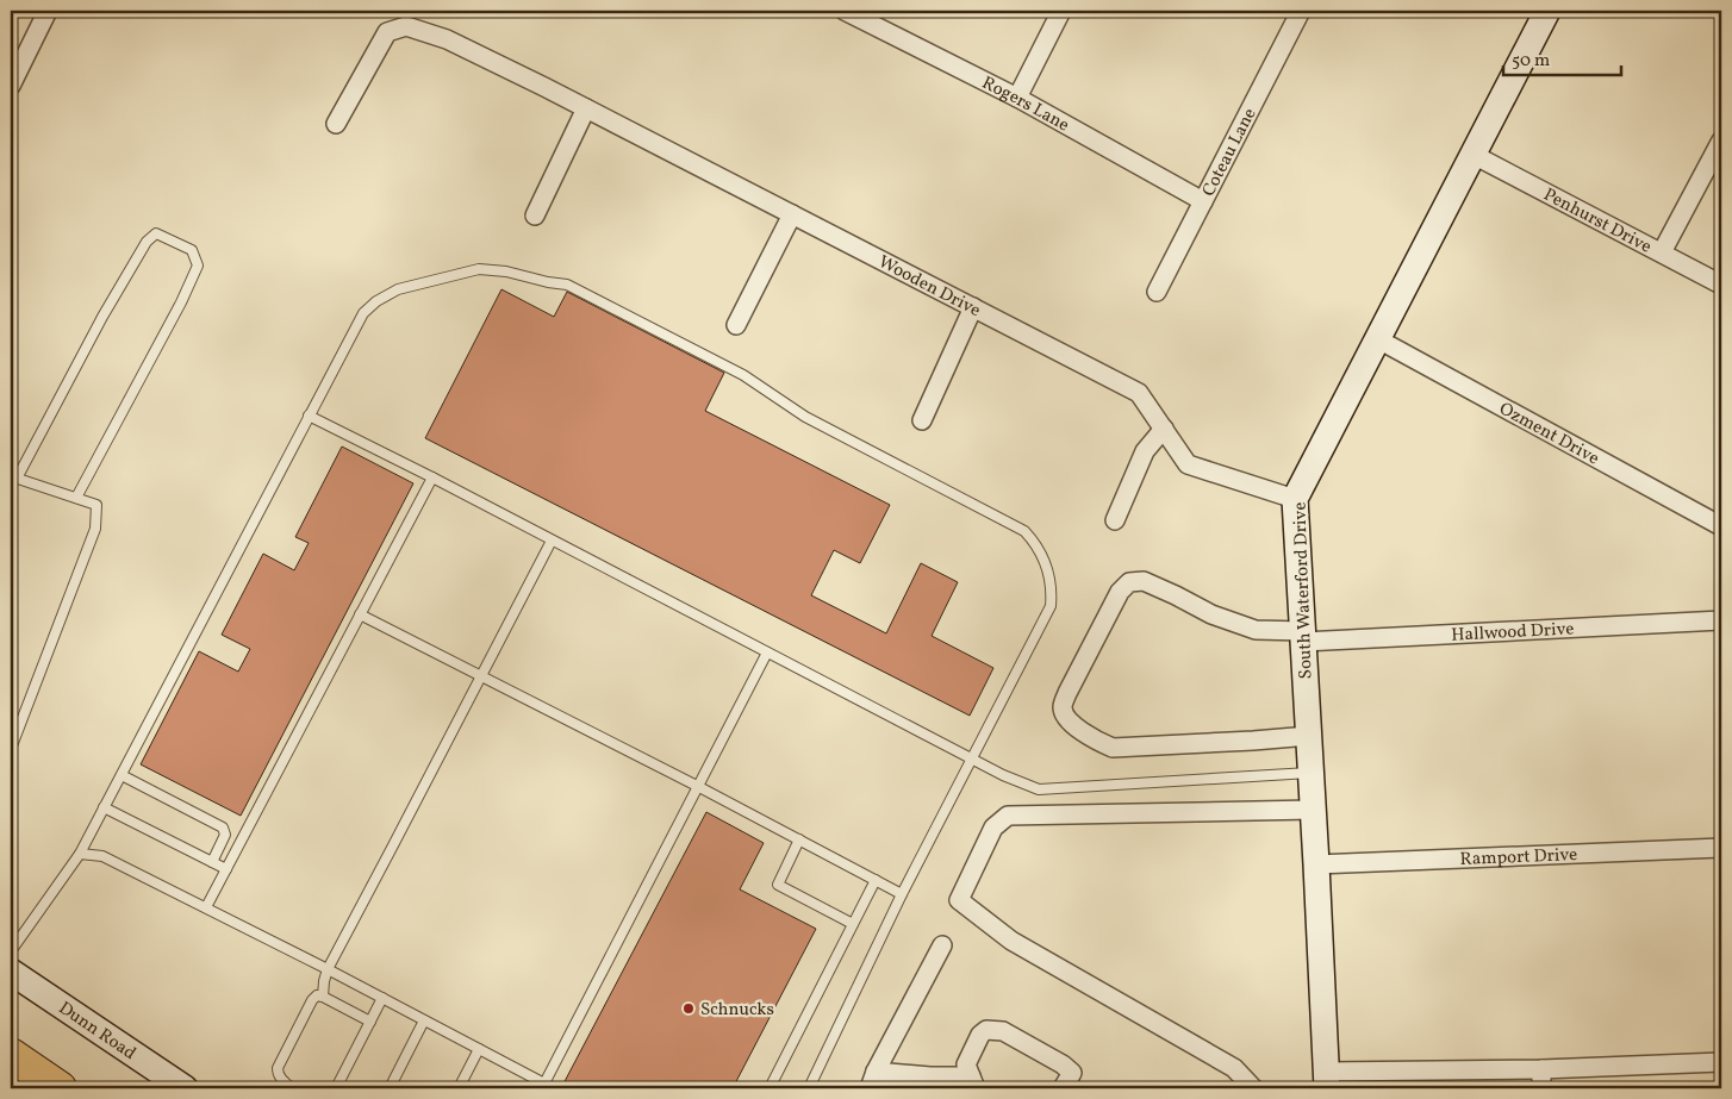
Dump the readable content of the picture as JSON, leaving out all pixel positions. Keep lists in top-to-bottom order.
{
  "streets": {
    "street": [
      "Rogers Lane",
      "Coteau Lane",
      "Penhurst Drive",
      "Wooden Drive",
      "Ozment Drive",
      "South Waterford Drive",
      "Hallwood Drive",
      "Ramport Drive",
      "Dunn Road"
    ]
  },
  "crossings": [
    ["Rogers Lane", "Coteau Lane"],
    ["Penhurst Drive", "South Waterford Drive"],
    ["Wooden Drive", "South Waterford Drive"],
    ["Ozment Drive", "South Waterford Drive"],
    ["South Waterford Drive", "Hallwood Drive"],
    ["South Waterford Drive", "Ramport Drive"]
  ],
  "places": ["Schnucks"],
  "scale_bar": "50 m"
}
